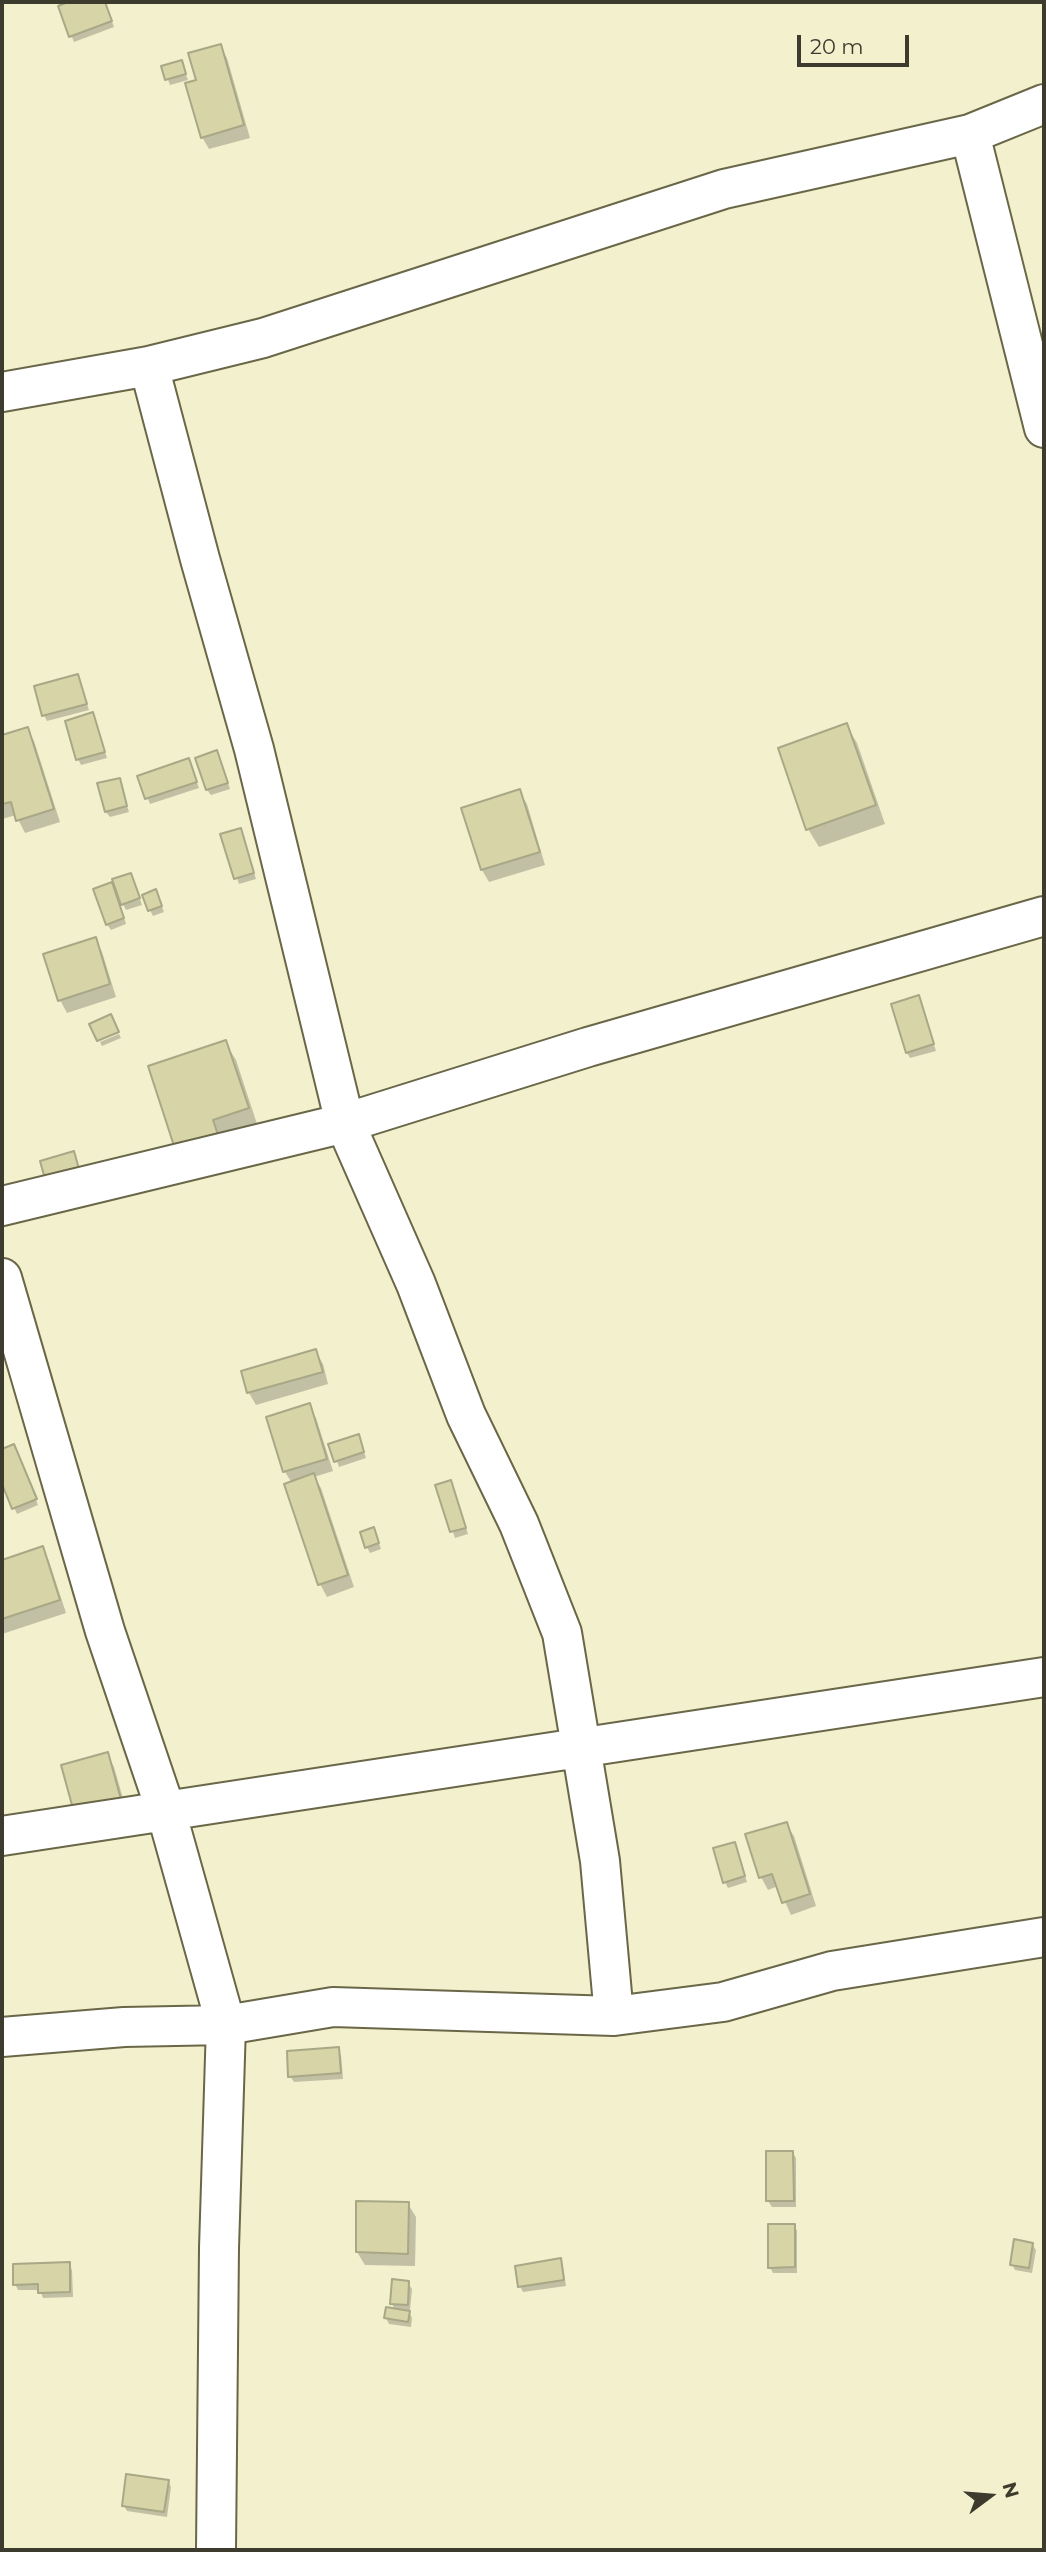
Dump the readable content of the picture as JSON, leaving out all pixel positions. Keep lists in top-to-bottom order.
{
  "scale_bar": "20 m",
  "north": "right"
}
